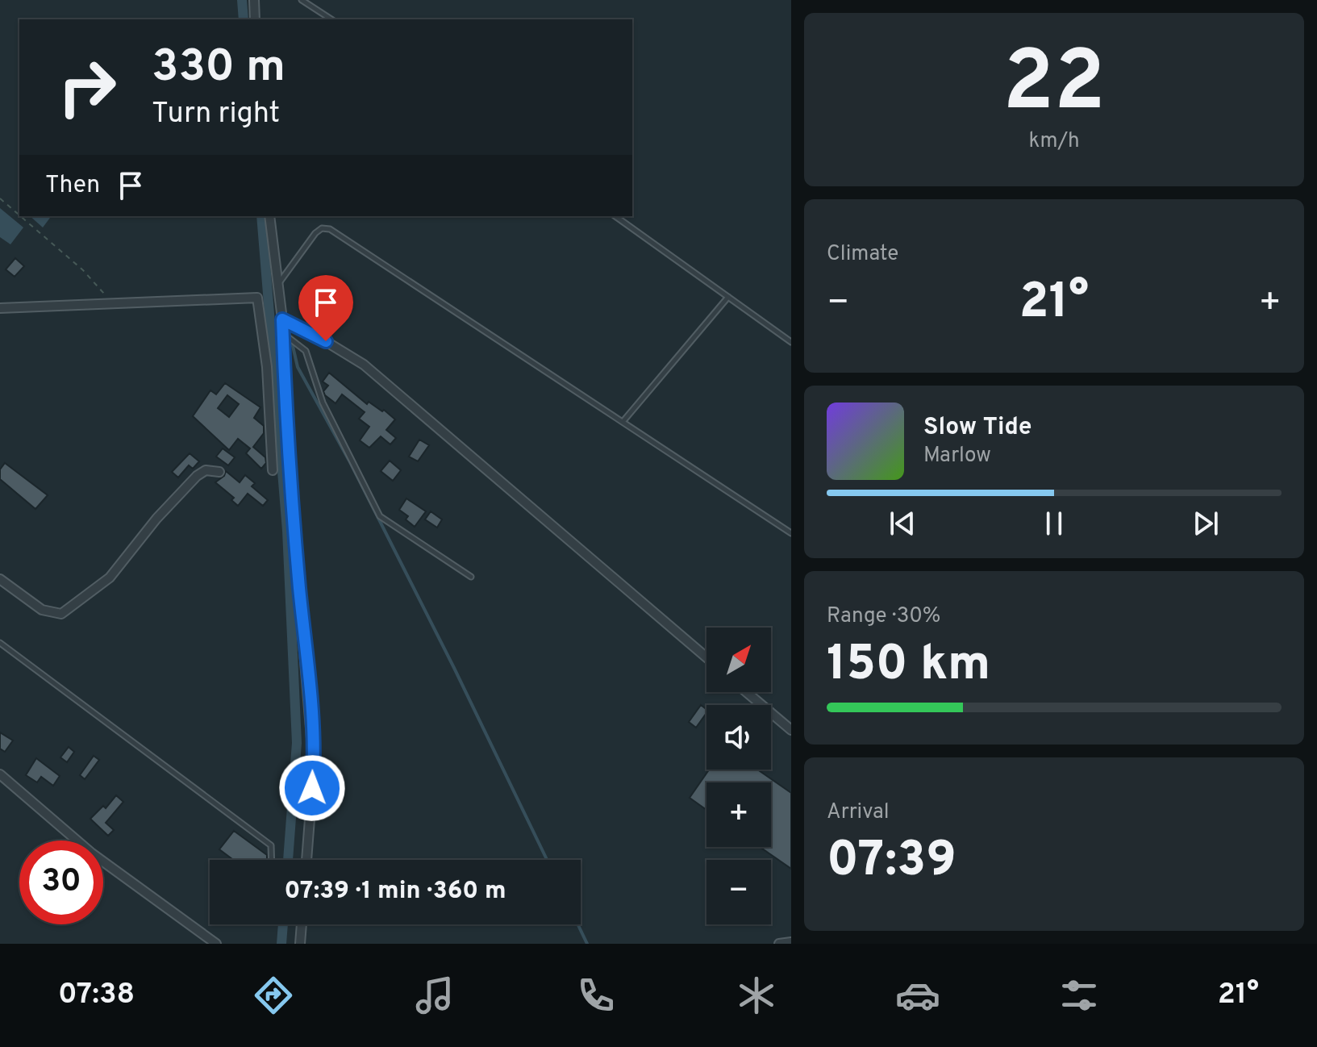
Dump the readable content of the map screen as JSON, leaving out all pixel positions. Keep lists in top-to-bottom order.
{
  "north": "top right",
  "page": {
    "tile": [
      ["22", "km/h"],
      "Climate",
      ["Range · 30%", "150 km"],
      ["Arrival", "07:39"]
    ],
    "turn": ["330 m", "Turn right"],
    "then": "Then",
    "heat": ["−", "21°", "+"],
    "song": ["Slow Tide", "Marlow"],
    "map_buttons": ["+", "−"],
    "limit": "30",
    "trip": "07:39 · 1 min · 360 m",
    "tabs": ["07:38", "21°"]
  }
}
